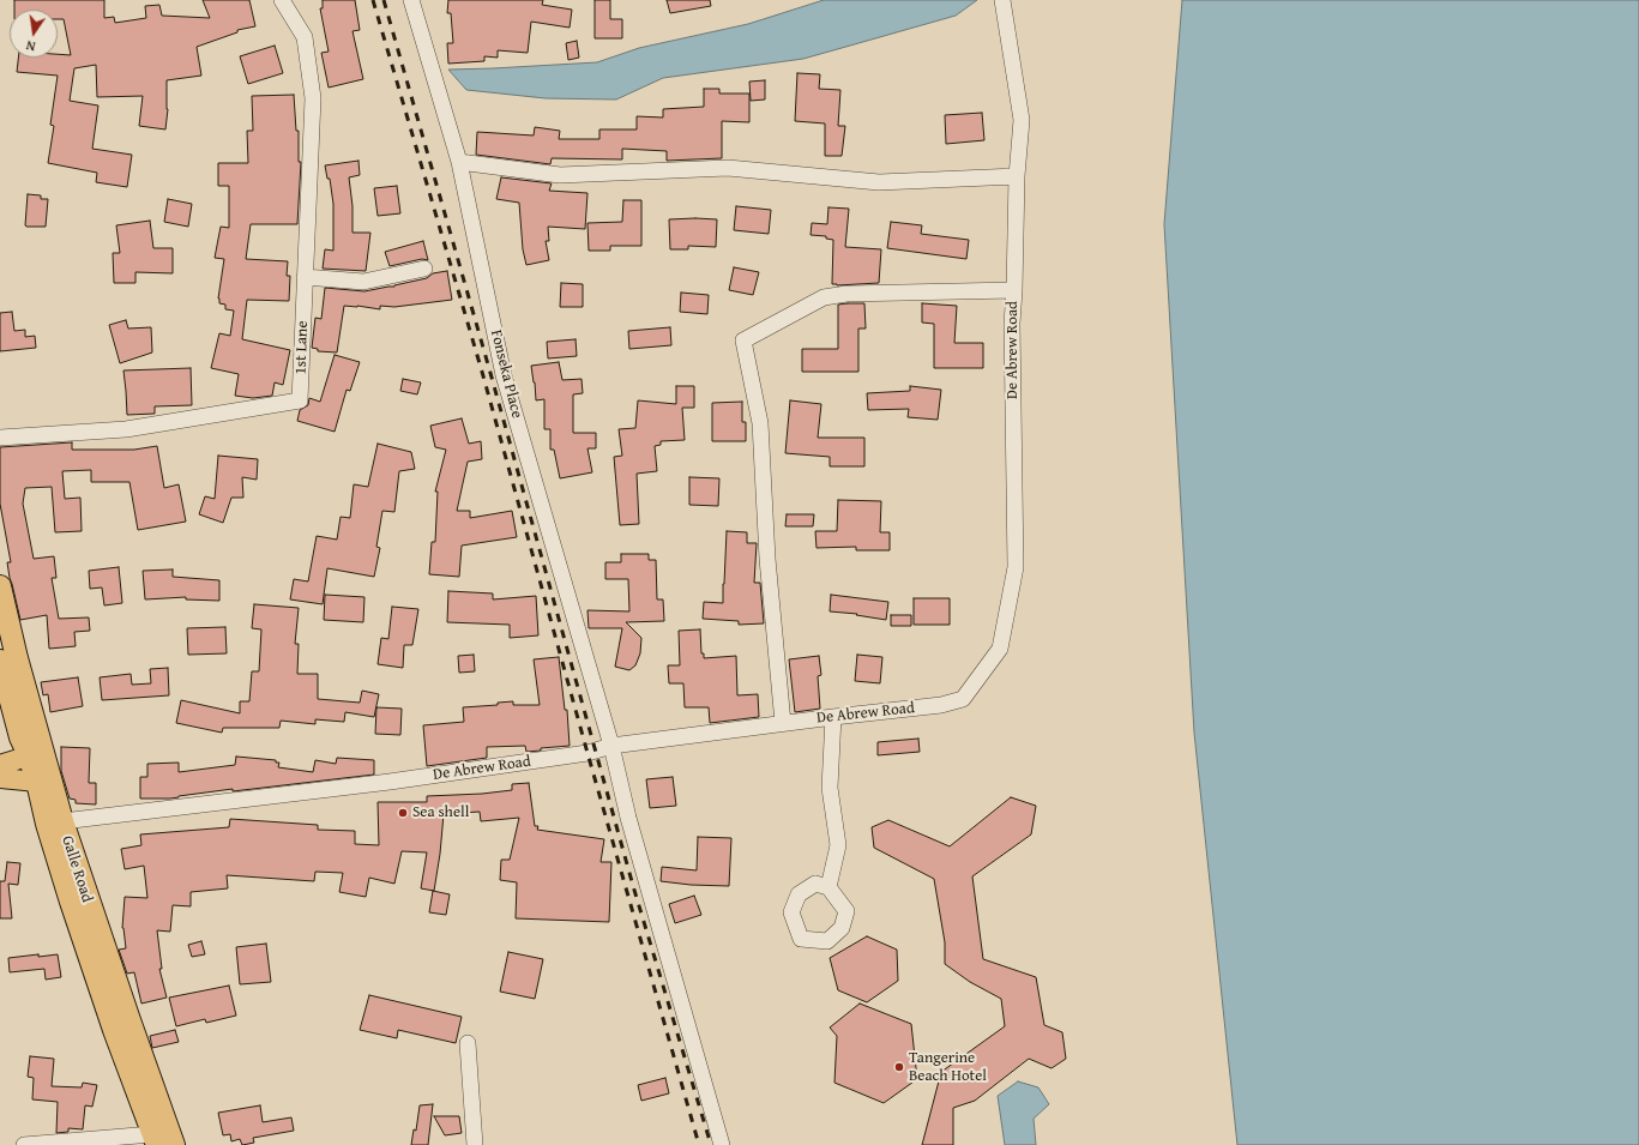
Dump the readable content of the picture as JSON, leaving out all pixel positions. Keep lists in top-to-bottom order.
{
  "streets": {
    "highway": ["Galle Road"],
    "street": ["1st Lane", "De Abrew Road", "Fonseka Place"]
  },
  "crossings": [
    ["De Abrew Road", "Fonseka Place"],
    ["De Abrew Road", "Galle Road"]
  ],
  "places": ["Sea shell", "Tangerine Beach Hotel"],
  "north": "bottom"
}
